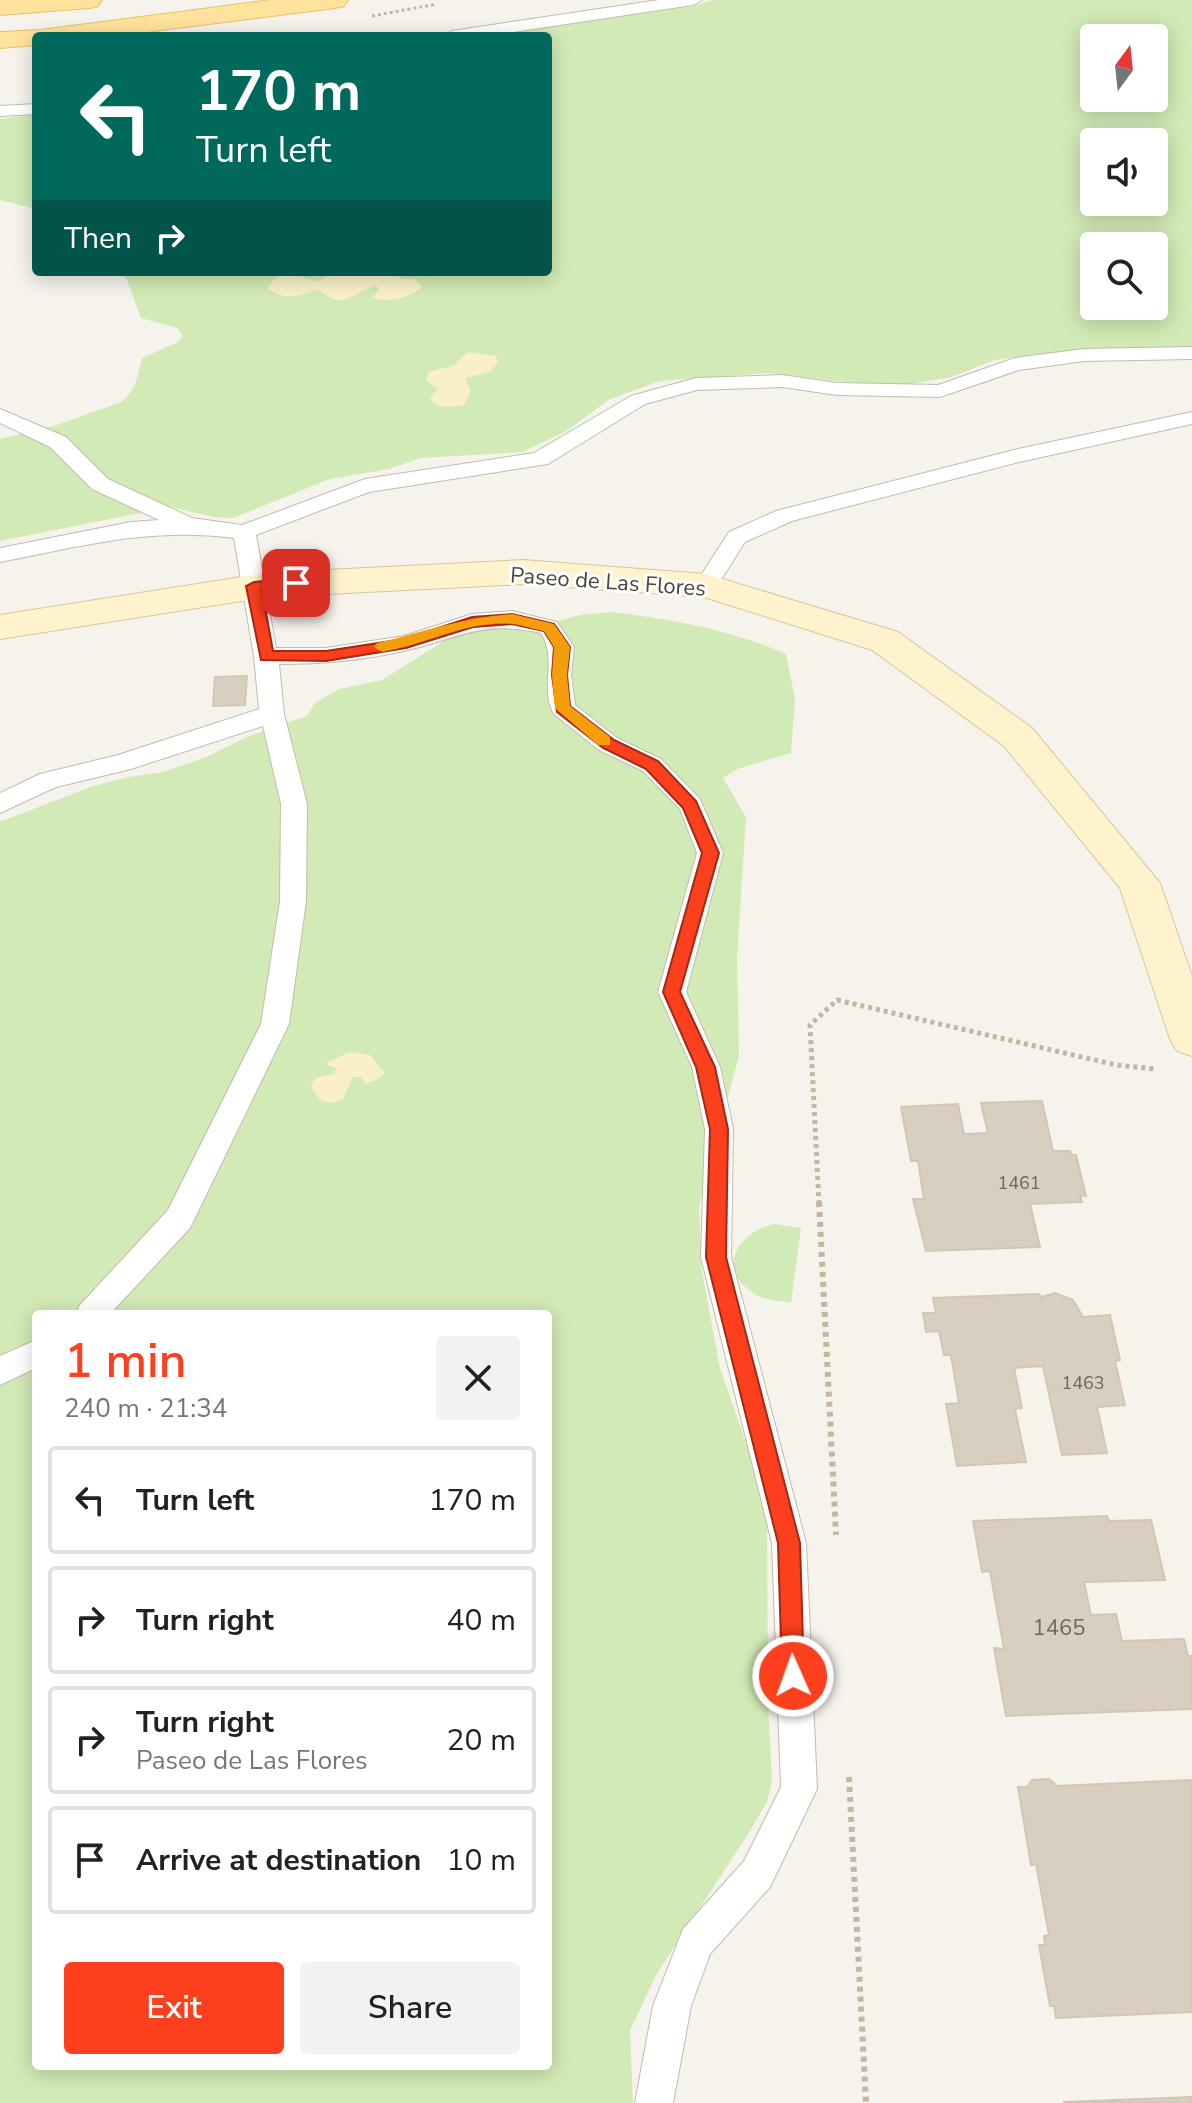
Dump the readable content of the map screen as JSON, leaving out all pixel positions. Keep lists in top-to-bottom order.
{
  "streets": {
    "street": ["Paseo de Las Flores"]
  },
  "house_numbers": ["1461", "1463", "1465"],
  "north": "top",
  "page": {
    "turn": ["170 m", "Turn left"],
    "then": "Then",
    "heading": ["1 min", "240 m · 21:34"],
    "list": [
      {
        "name": "Turn left",
        "value": "170 m"
      },
      {
        "name": "Turn right",
        "value": "40 m"
      },
      {
        "name": "Turn right",
        "note": "Paseo de Las Flores",
        "value": "20 m"
      },
      {
        "name": "Arrive at destination",
        "value": "10 m"
      }
    ],
    "buttons": ["Exit", "Share"]
  }
}
